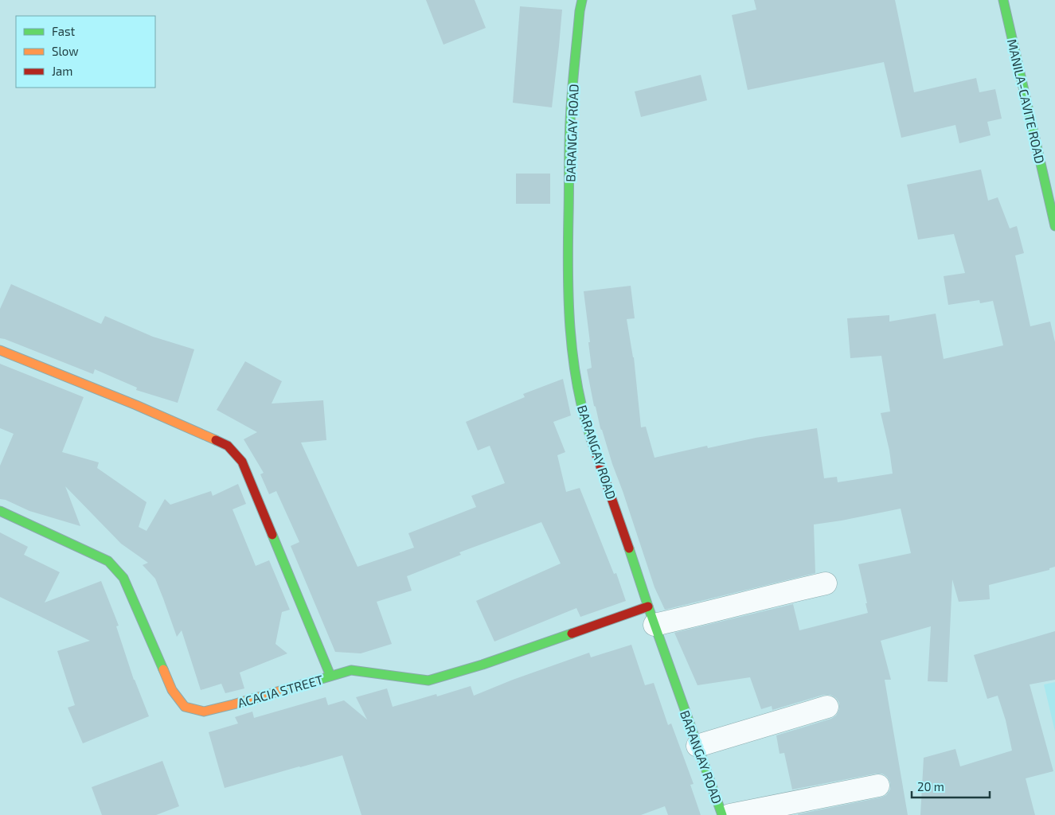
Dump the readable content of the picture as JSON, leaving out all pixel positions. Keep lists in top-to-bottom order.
{
  "streets": {
    "street": ["MANILA-CAVITE ROAD", "BARANGAY ROAD", "ACACIA STREET"]
  },
  "crossings": [
    ["BARANGAY ROAD", "ACACIA STREET"]
  ],
  "legend": ["Fast", "Slow", "Jam"],
  "scale_bar": "20 m"
}
